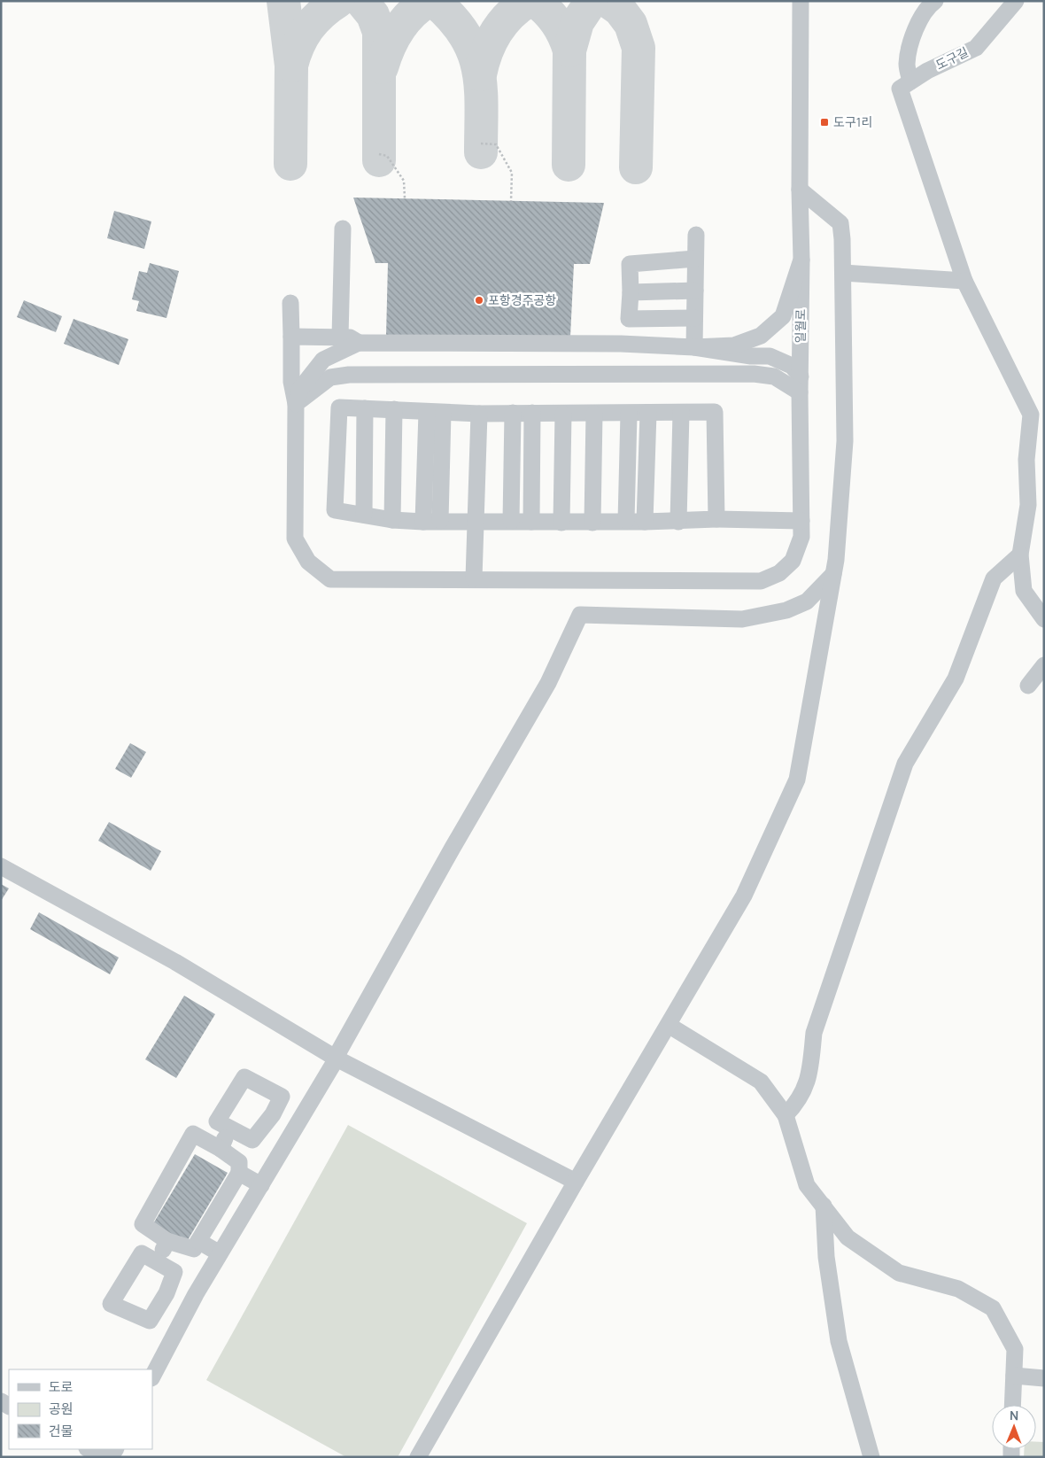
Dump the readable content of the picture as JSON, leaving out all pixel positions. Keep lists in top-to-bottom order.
{
  "streets": {
    "street": ["도구길", "일월로"]
  },
  "places": {
    "transit": ["도구1리"],
    "other": ["포항경주공항"]
  },
  "legend": ["도로", "공원", "건물"],
  "north": "top"
}
